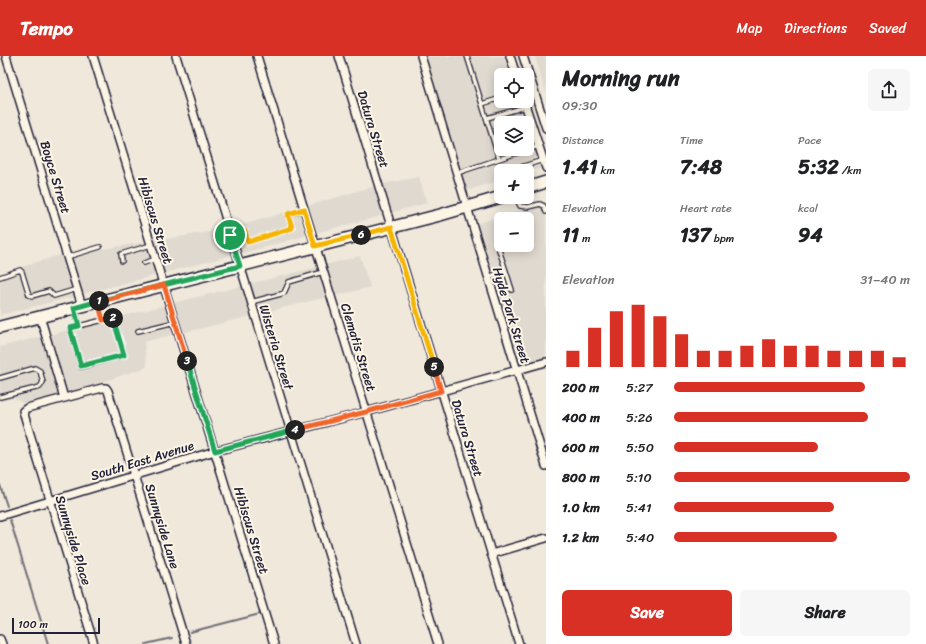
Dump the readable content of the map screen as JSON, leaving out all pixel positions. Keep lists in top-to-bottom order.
{
  "streets": {
    "street": [
      "Datura Street",
      "Boyce Street",
      "Hibiscus Street",
      "Hyde Park Street",
      "Wisteria Street",
      "Clematis Street",
      "South East Avenue",
      "Sunnyside Lane",
      "Sunnyside Place"
    ]
  },
  "crossings": [
    ["Datura Street", "South East Avenue"],
    ["Hibiscus Street", "South East Avenue"],
    ["Hyde Park Street", "South East Avenue"],
    ["Wisteria Street", "South East Avenue"],
    ["Clematis Street", "South East Avenue"],
    ["South East Avenue", "Sunnyside Lane"],
    ["South East Avenue", "Sunnyside Place"],
    ["Sunnyside Lane", "Sunnyside Place"]
  ],
  "scale_bar": "100 m",
  "page": {
    "header": "Tempo",
    "nav": ["Map", "Directions", "Saved"],
    "heading": ["Morning run", "09:30"],
    "map_buttons": ["+", "−"],
    "stats": [
      ["Distance", "1.41 km"],
      ["Time", "7:48"],
      ["Pace", "5:32 /km"],
      ["Elevation", "11 m"],
      ["Heart rate", "137 bpm"],
      ["kcal", "94"]
    ],
    "pins": [
      "6",
      "1",
      "2",
      "3",
      "5",
      "4"
    ],
    "chart": ["Elevation", "31–40 m"],
    "list": [
      {
        "name": "200 m",
        "note": "5:27"
      },
      {
        "name": "400 m",
        "note": "5:26"
      },
      {
        "name": "600 m",
        "note": "5:50"
      },
      {
        "name": "800 m",
        "note": "5:10"
      },
      {
        "name": "1.0 km",
        "note": "5:41"
      },
      {
        "name": "1.2 km",
        "note": "5:40"
      }
    ],
    "buttons": ["Save", "Share"],
    "scale": "100 m"
  }
}
